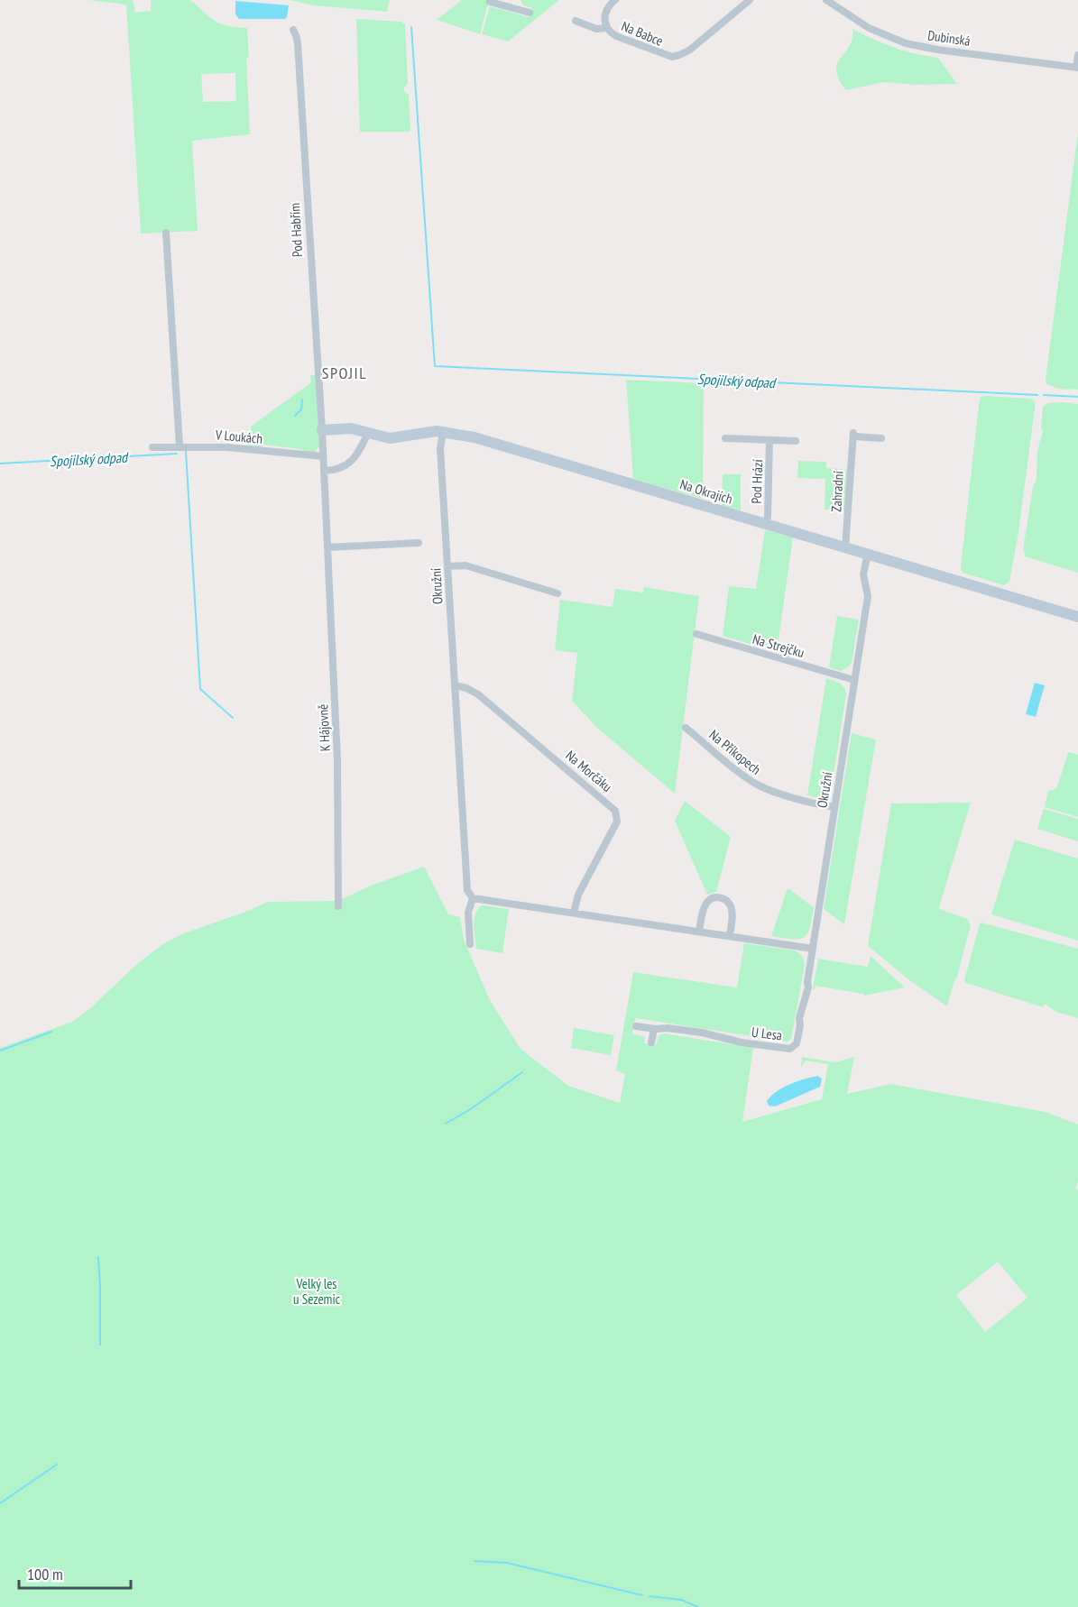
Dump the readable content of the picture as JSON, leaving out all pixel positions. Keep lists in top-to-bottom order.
{
  "streets": {
    "street": [
      "Na Babce",
      "Dubinská",
      "Pod Habřím",
      "V Loukách",
      "Pod Hrází",
      "Na Okrajích",
      "Zahradní",
      "Okružní",
      "Na Strejčku",
      "K Hájovně",
      "Na Příkopech",
      "Na Morčáku",
      "U Lesa"
    ]
  },
  "crossings": [
    ["Pod Habřím", "Na Okrajích"],
    ["Pod Habřím", "K Hájovně"],
    ["V Loukách", "K Hájovně"],
    ["Pod Hrází", "Na Okrajích"],
    ["Na Okrajích", "Zahradní"],
    ["Na Okrajích", "Okružní"],
    ["Na Okrajích", "K Hájovně"],
    ["Okružní", "Na Strejčku"],
    ["Okružní", "Na Příkopech"],
    ["Okružní", "Na Morčáku"],
    ["Okružní", "U Lesa"]
  ],
  "districts": ["SPOJIL"],
  "water": ["Spojilský odpad"],
  "parks": ["Velký les u Sezemic"],
  "scale_bar": "100 m"
}
